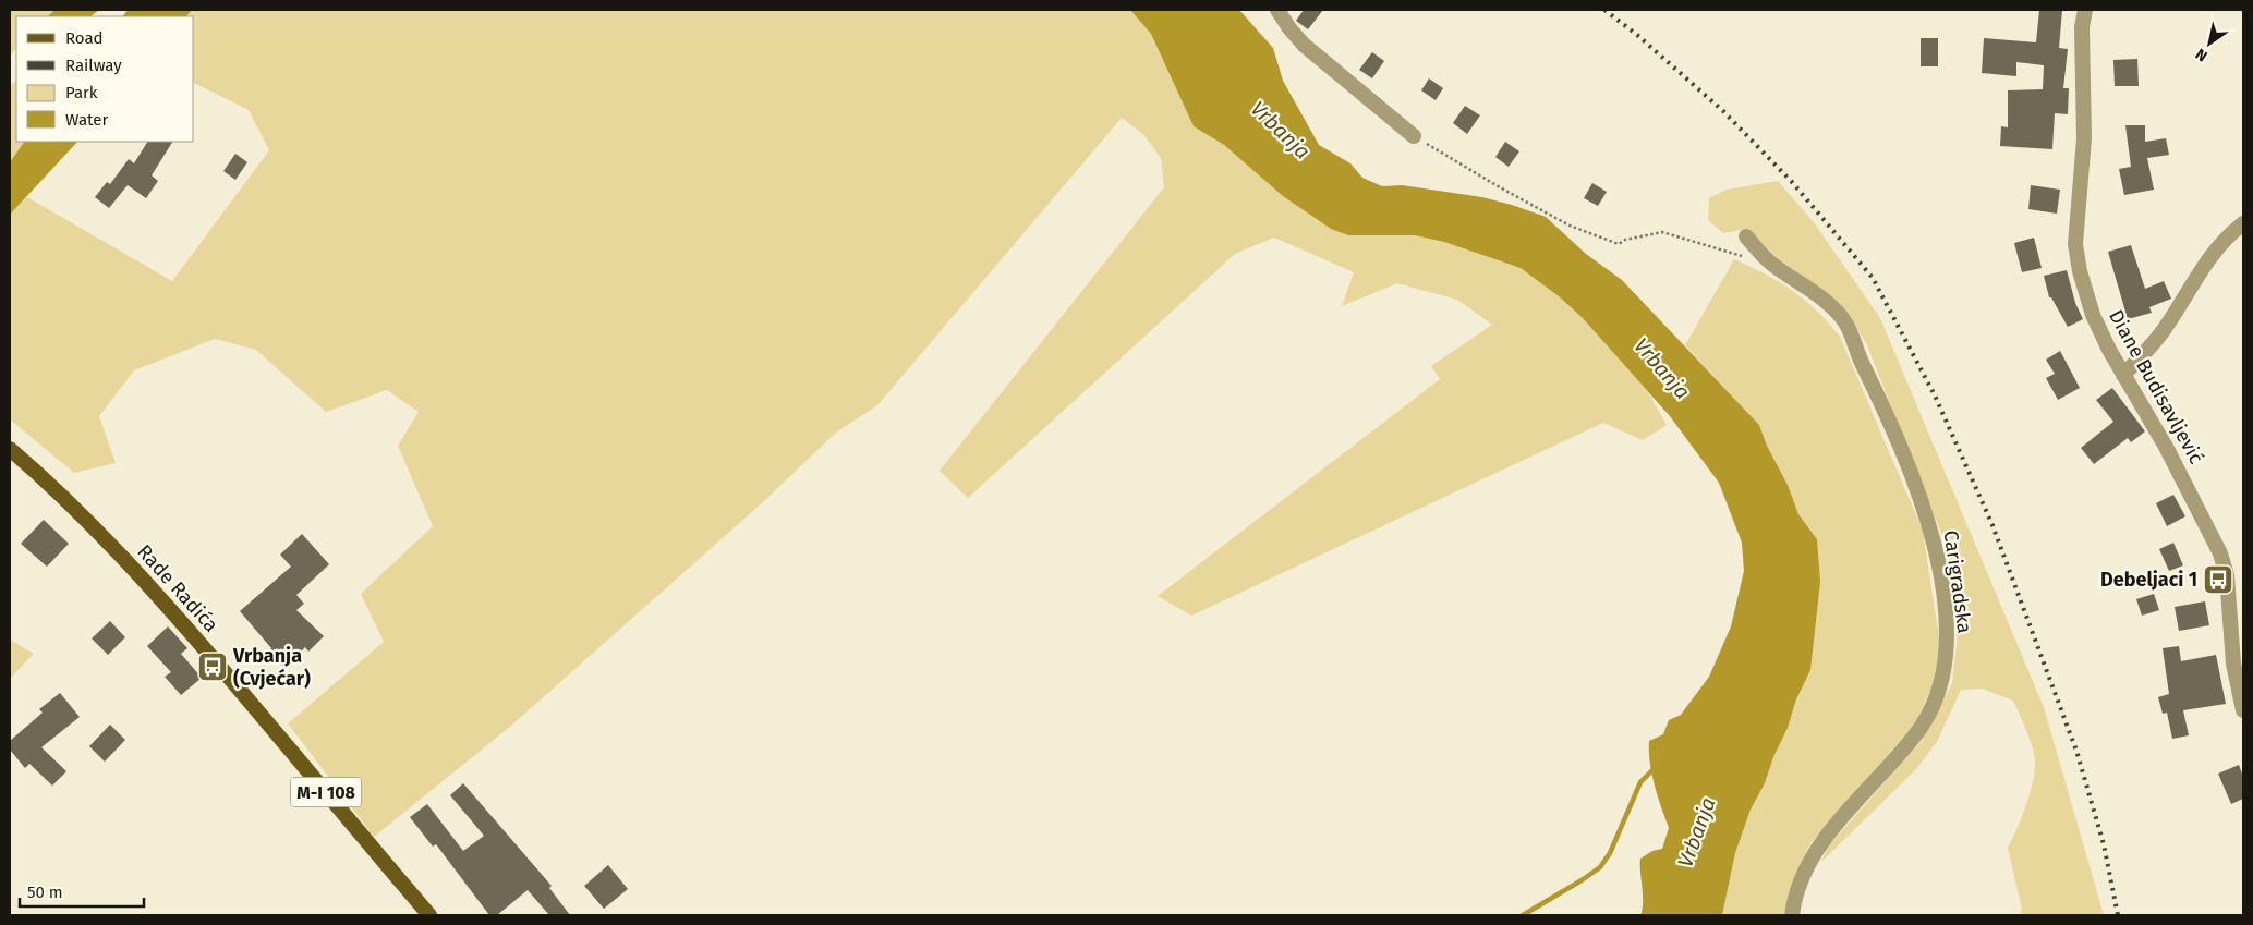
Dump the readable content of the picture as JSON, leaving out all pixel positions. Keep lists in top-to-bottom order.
{
  "streets": {
    "main road": ["Rade Radića", "M-I 108"],
    "street": ["Diane Budisavljević", "Carigradska"]
  },
  "water": ["Vrbanja"],
  "places": {
    "bus stop": ["Debeljaci 1", "Vrbanja (Cvjećar)"]
  },
  "legend": [
    "Road",
    "Railway",
    "Park",
    "Water"
  ],
  "scale_bar": "50 m",
  "north": "bottom left"
}
